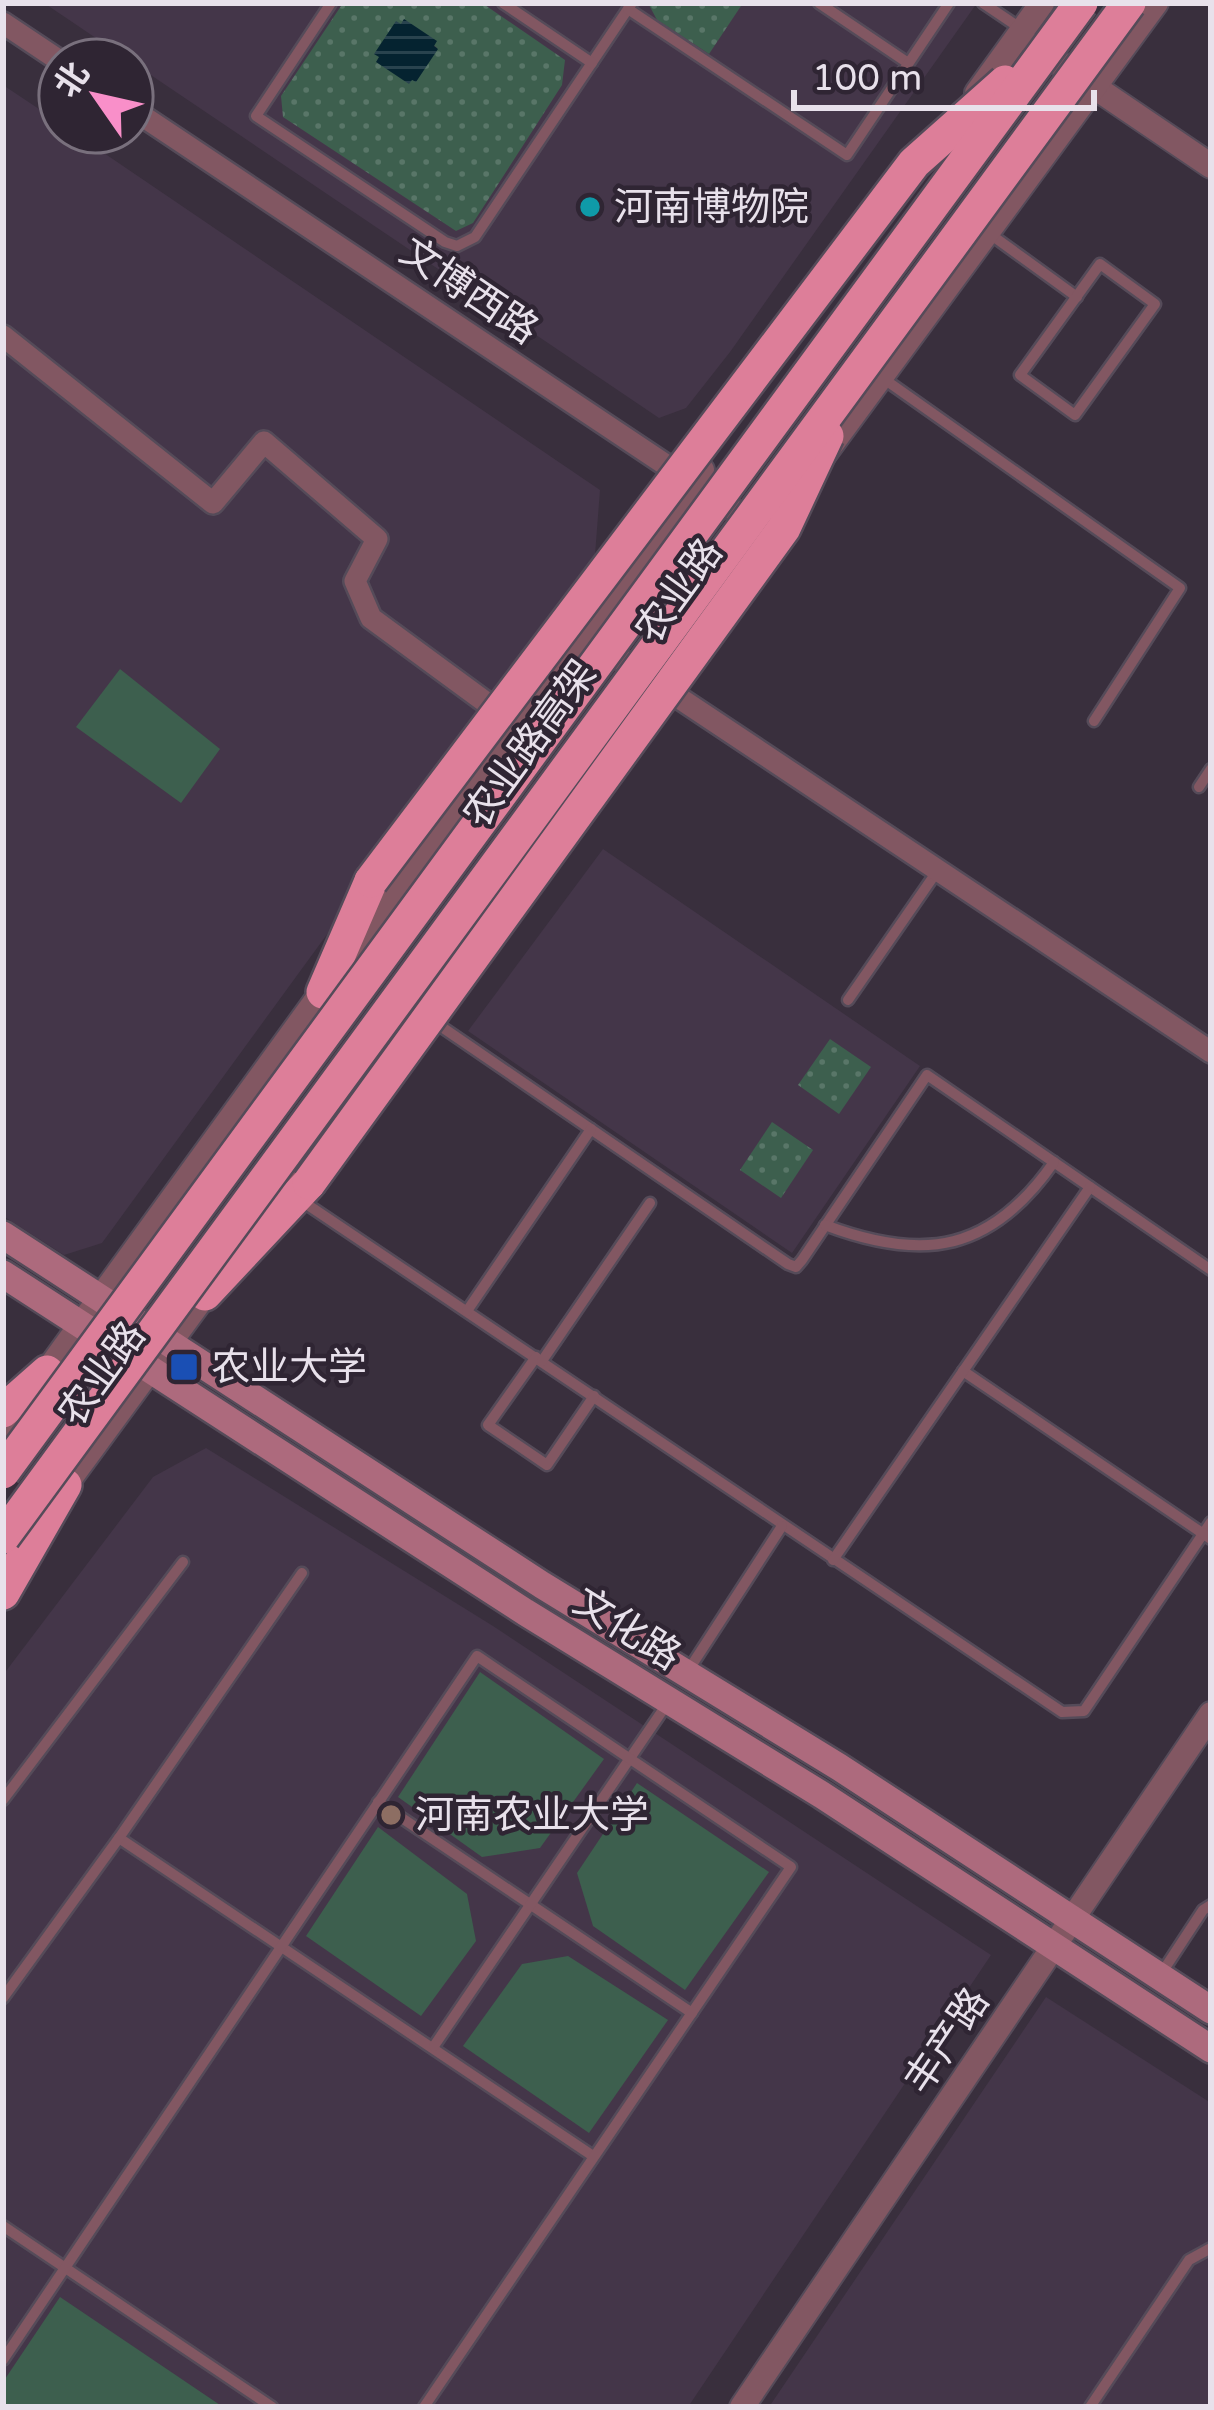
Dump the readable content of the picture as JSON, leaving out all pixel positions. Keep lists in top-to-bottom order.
{
  "streets": {
    "highway": ["农业路高架"],
    "main road": ["文化路"],
    "street": ["文博西路", "农业路", "丰产路"]
  },
  "crossings": [
    ["文博西路", "农业路"],
    ["农业路", "农业路高架"],
    ["农业路", "文化路"],
    ["文化路", "丰产路"]
  ],
  "places": {
    "other": ["河南博物院", "河南农业大学"],
    "transit": ["农业大学"]
  },
  "scale_bar": "100 m",
  "north": "top left"
}
